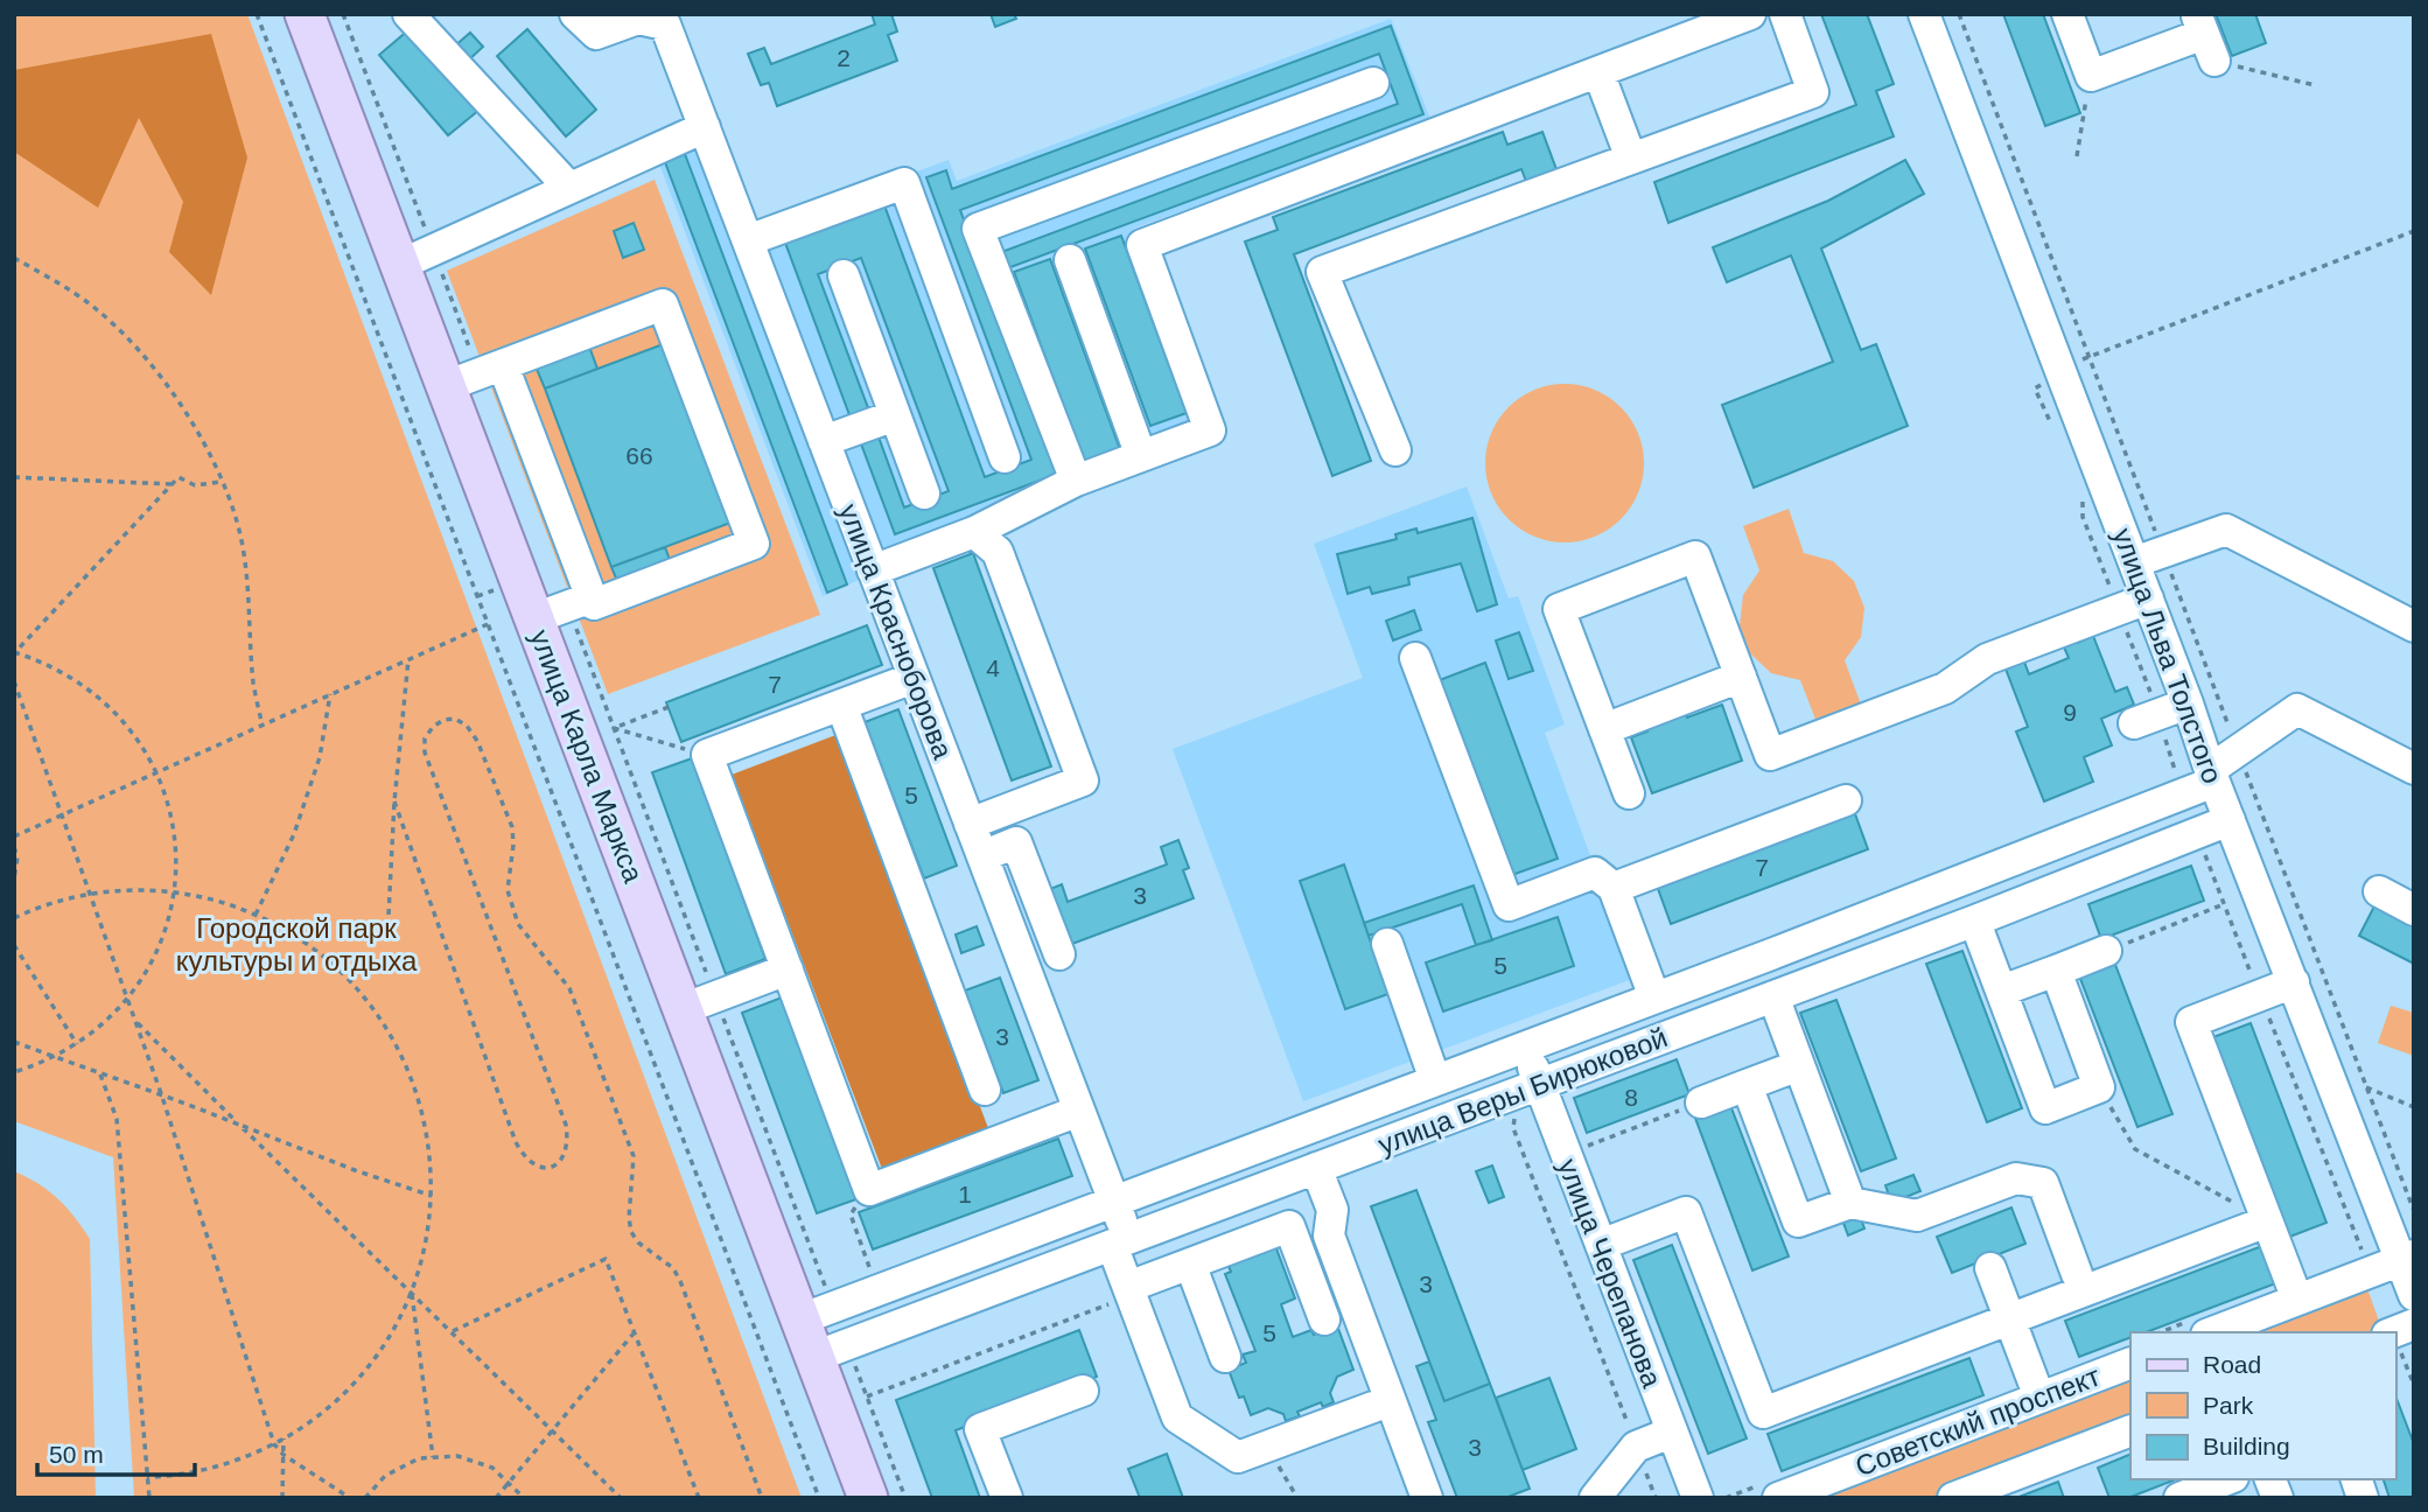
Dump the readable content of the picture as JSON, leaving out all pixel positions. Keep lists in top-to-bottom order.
{
  "streets": {
    "main road": ["улица Карла Маркса"],
    "street": [
      "улица Красноборова",
      "улица Льва Толстого",
      "улица Веры Бирюковой",
      "улица Черепанова",
      "Советский проспект"
    ]
  },
  "crossings": [
    ["улица Красноборова", "улица Веры Бирюковой"],
    ["улица Льва Толстого", "улица Веры Бирюковой"],
    ["улица Карла Маркса", "улица Веры Бирюковой"],
    ["улица Веры Бирюковой", "улица Черепанова"]
  ],
  "parks": ["Городской парк культуры и отдыха"],
  "house_numbers": [
    "2",
    "66",
    "4",
    "7",
    "9",
    "5",
    "7",
    "3",
    "5",
    "3",
    "8",
    "1",
    "3",
    "5",
    "3"
  ],
  "legend": ["Road", "Park", "Building"],
  "scale_bar": "50 m"
}
